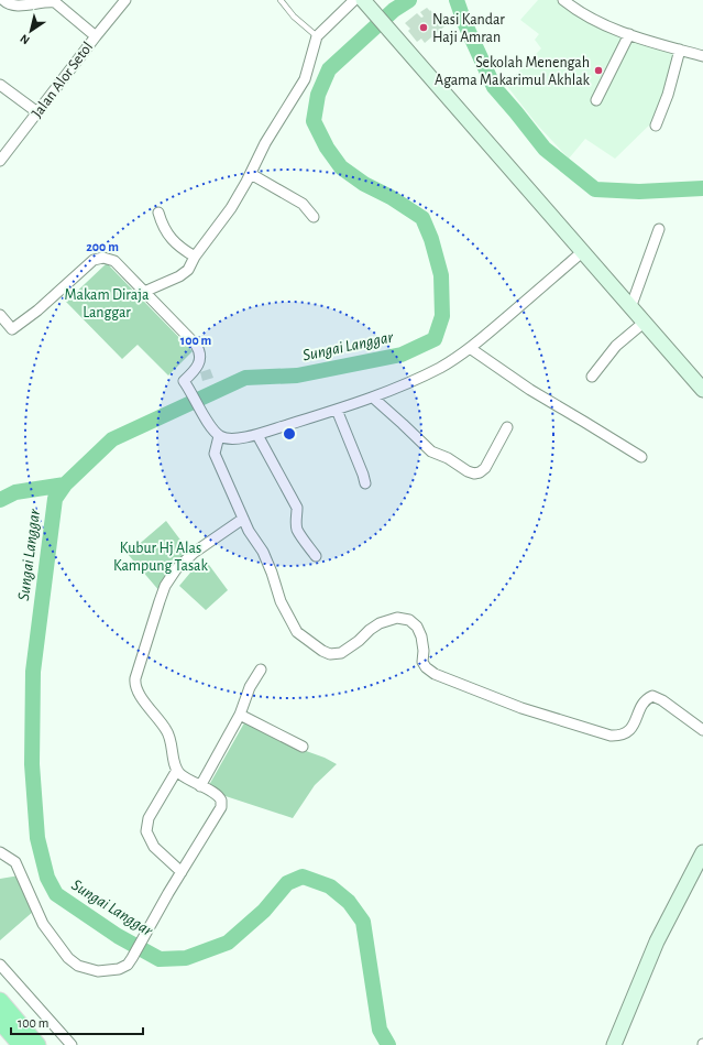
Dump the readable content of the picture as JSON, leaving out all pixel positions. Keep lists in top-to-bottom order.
{
  "streets": {
    "street": ["Jalan Alor Setol"]
  },
  "water": ["Sungai Langgar"],
  "parks": ["Makam Diraja Langgar", "Kubur Hj Alas Kampung Tasak"],
  "places": ["Nasi Kandar Haji Amran", "Sekolah Menengah Agama Makarimul Akhlak"],
  "scale_bar": "100 m",
  "north": "bottom left",
  "rings": ["200 m", "100 m"]
}
